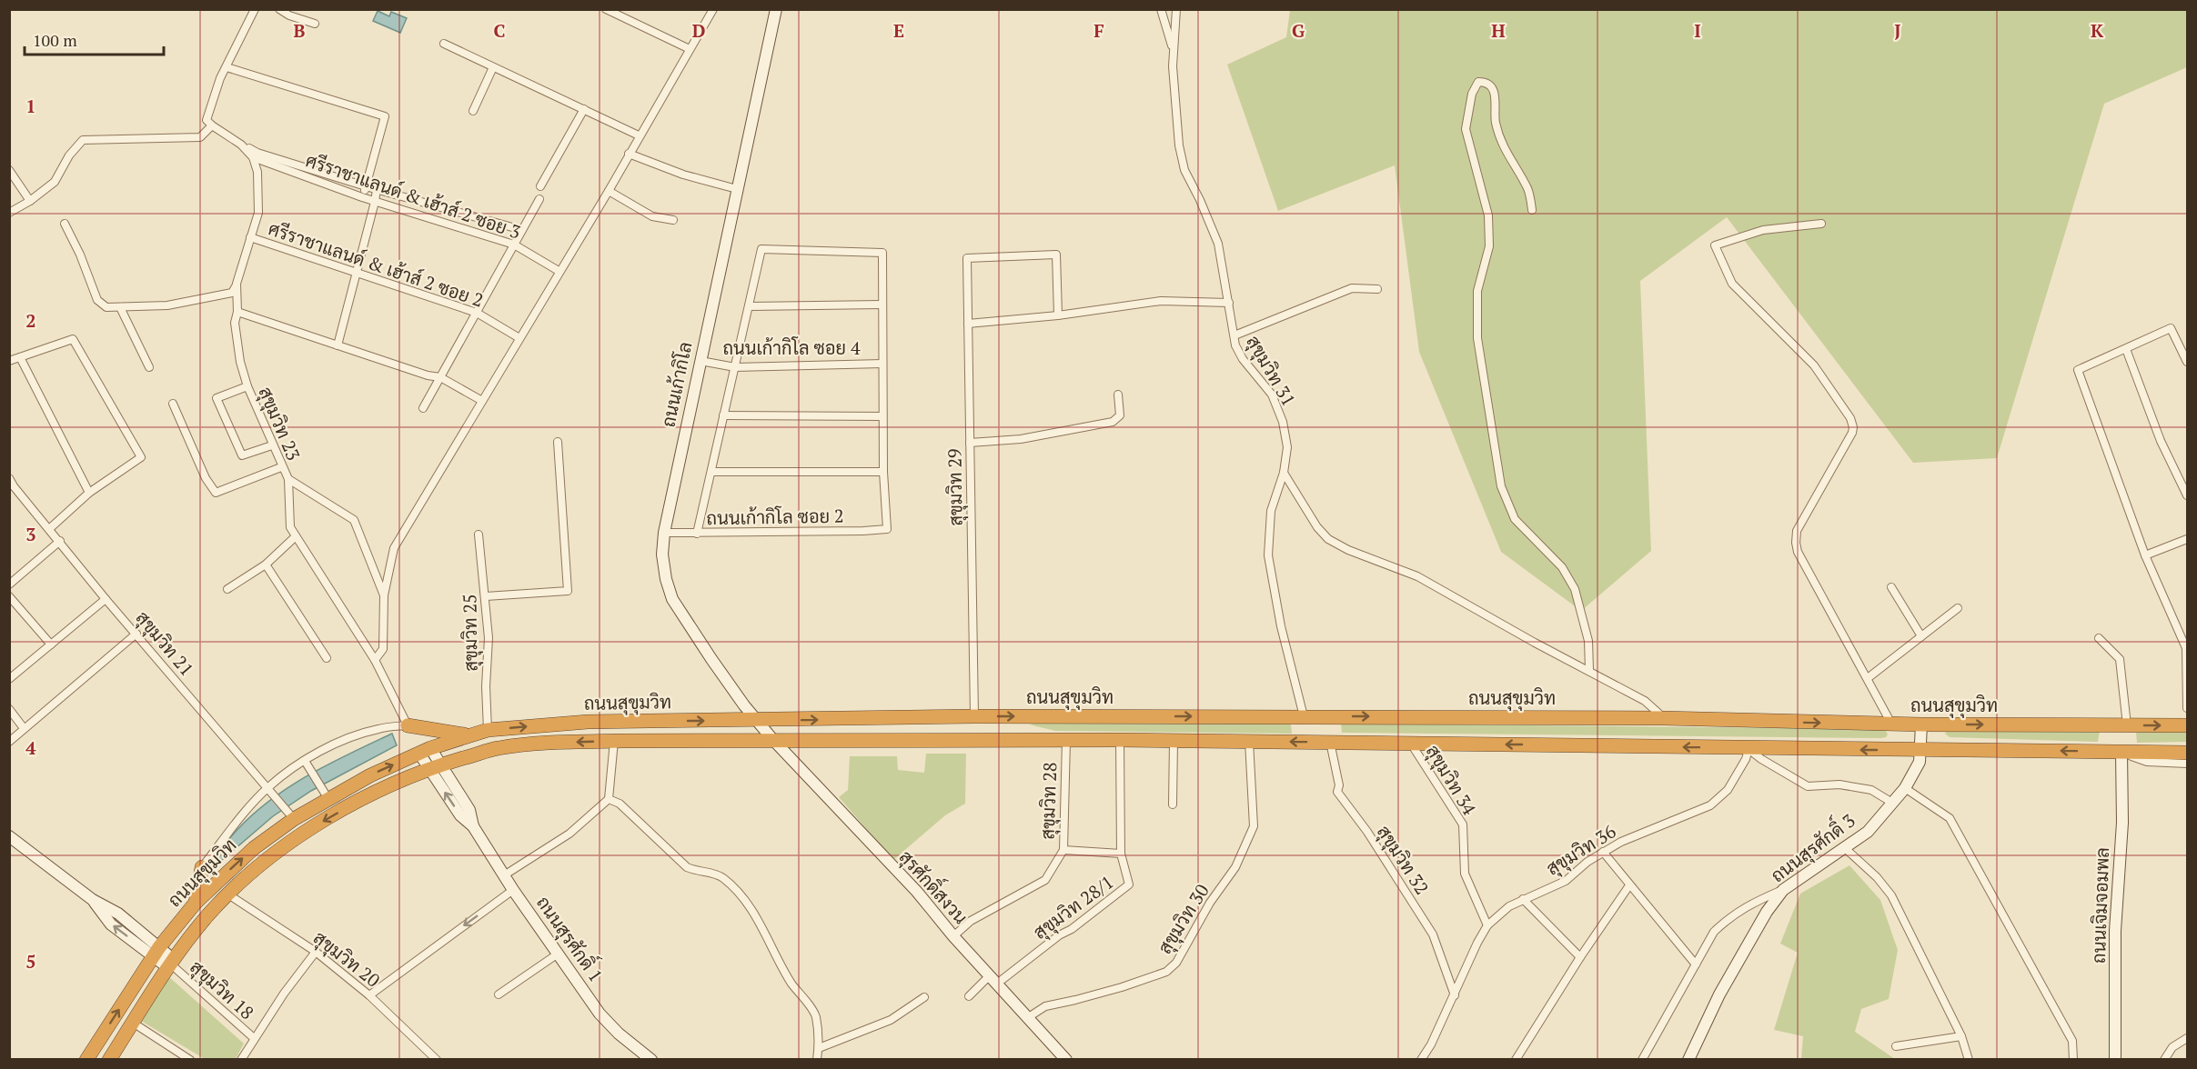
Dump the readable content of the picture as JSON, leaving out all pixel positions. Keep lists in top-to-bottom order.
{
  "streets": {
    "highway": ["ถนนสุขุมวิท"],
    "main road": [
      "ถนนเก้ากิโล",
      "ถนนสุรศักดิ์ 3",
      "สุรศักดิ์สงวน",
      "ถนนเจิมจอมพล",
      "ถนนสุรศักดิ์ 1"
    ],
    "street": [
      "ศรีราชาแลนด์ & เฮ้าส์ 2 ซอย 3",
      "ศรีราชาแลนด์ & เฮ้าส์ 2 ซอย 2",
      "ถนนเก้ากิโล ซอย 4",
      "สุขุมวิท 31",
      "สุขุมวิท 23",
      "สุขุมวิท 29",
      "ถนนเก้ากิโล ซอย 2",
      "สุขุมวิท 25",
      "สุขุมวิท 21",
      "สุขุมวิท 34",
      "สุขุมวิท 28",
      "สุขุมวิท 36",
      "สุขุมวิท 32",
      "สุขุมวิท 28/1",
      "สุขุมวิท 30",
      "สุขุมวิท 20",
      "สุขุมวิท 18"
    ]
  },
  "crossings": [
    ["ศรีราชาแลนด์ & เฮ้าส์ 2 ซอย 3", "สุขุมวิท 23"],
    ["ศรีราชาแลนด์ & เฮ้าส์ 2 ซอย 2", "สุขุมวิท 23"],
    ["ถนนเก้ากิโล ซอย 4", "ถนนเก้ากิโล"],
    ["สุขุมวิท 31", "ถนนสุขุมวิท"],
    ["ถนนเก้ากิโล", "ถนนเก้ากิโล ซอย 2"],
    ["ถนนเก้ากิโล", "ถนนสุขุมวิท"],
    ["ถนนเก้ากิโล", "สุรศักดิ์สงวน"],
    ["สุขุมวิท 29", "ถนนสุขุมวิท"],
    ["สุขุมวิท 25", "ถนนสุขุมวิท"],
    ["สุขุมวิท 21", "ถนนสุขุมวิท"],
    ["ถนนสุขุมวิท", "สุขุมวิท 34"],
    ["ถนนสุขุมวิท", "สุขุมวิท 28"],
    ["ถนนสุขุมวิท", "ถนนสุรศักดิ์ 3"],
    ["ถนนสุขุมวิท", "สุขุมวิท 36"],
    ["ถนนสุขุมวิท", "สุขุมวิท 32"],
    ["ถนนสุขุมวิท", "สุรศักดิ์สงวน"],
    ["ถนนสุขุมวิท", "ถนนเจิมจอมพล"],
    ["ถนนสุขุมวิท", "สุขุมวิท 28/1"],
    ["ถนนสุขุมวิท", "สุขุมวิท 30"],
    ["ถนนสุขุมวิท", "ถนนสุรศักดิ์ 1"],
    ["ถนนสุขุมวิท", "สุขุมวิท 20"],
    ["ถนนสุขุมวิท", "สุขุมวิท 18"],
    ["สุขุมวิท 34", "สุขุมวิท 36"],
    ["สุขุมวิท 28", "สุรศักดิ์สงวน"],
    ["สุขุมวิท 36", "สุขุมวิท 32"],
    ["สุรศักดิ์สงวน", "สุขุมวิท 28/1"],
    ["สุรศักดิ์สงวน", "สุขุมวิท 30"]
  ],
  "scale_bar": "100 m",
  "grid": {
    "columns": [
      "B",
      "C",
      "D",
      "E",
      "F",
      "G",
      "H",
      "I",
      "J",
      "K"
    ],
    "rows": [
      "1",
      "2",
      "3",
      "4",
      "5"
    ]
  }
}
